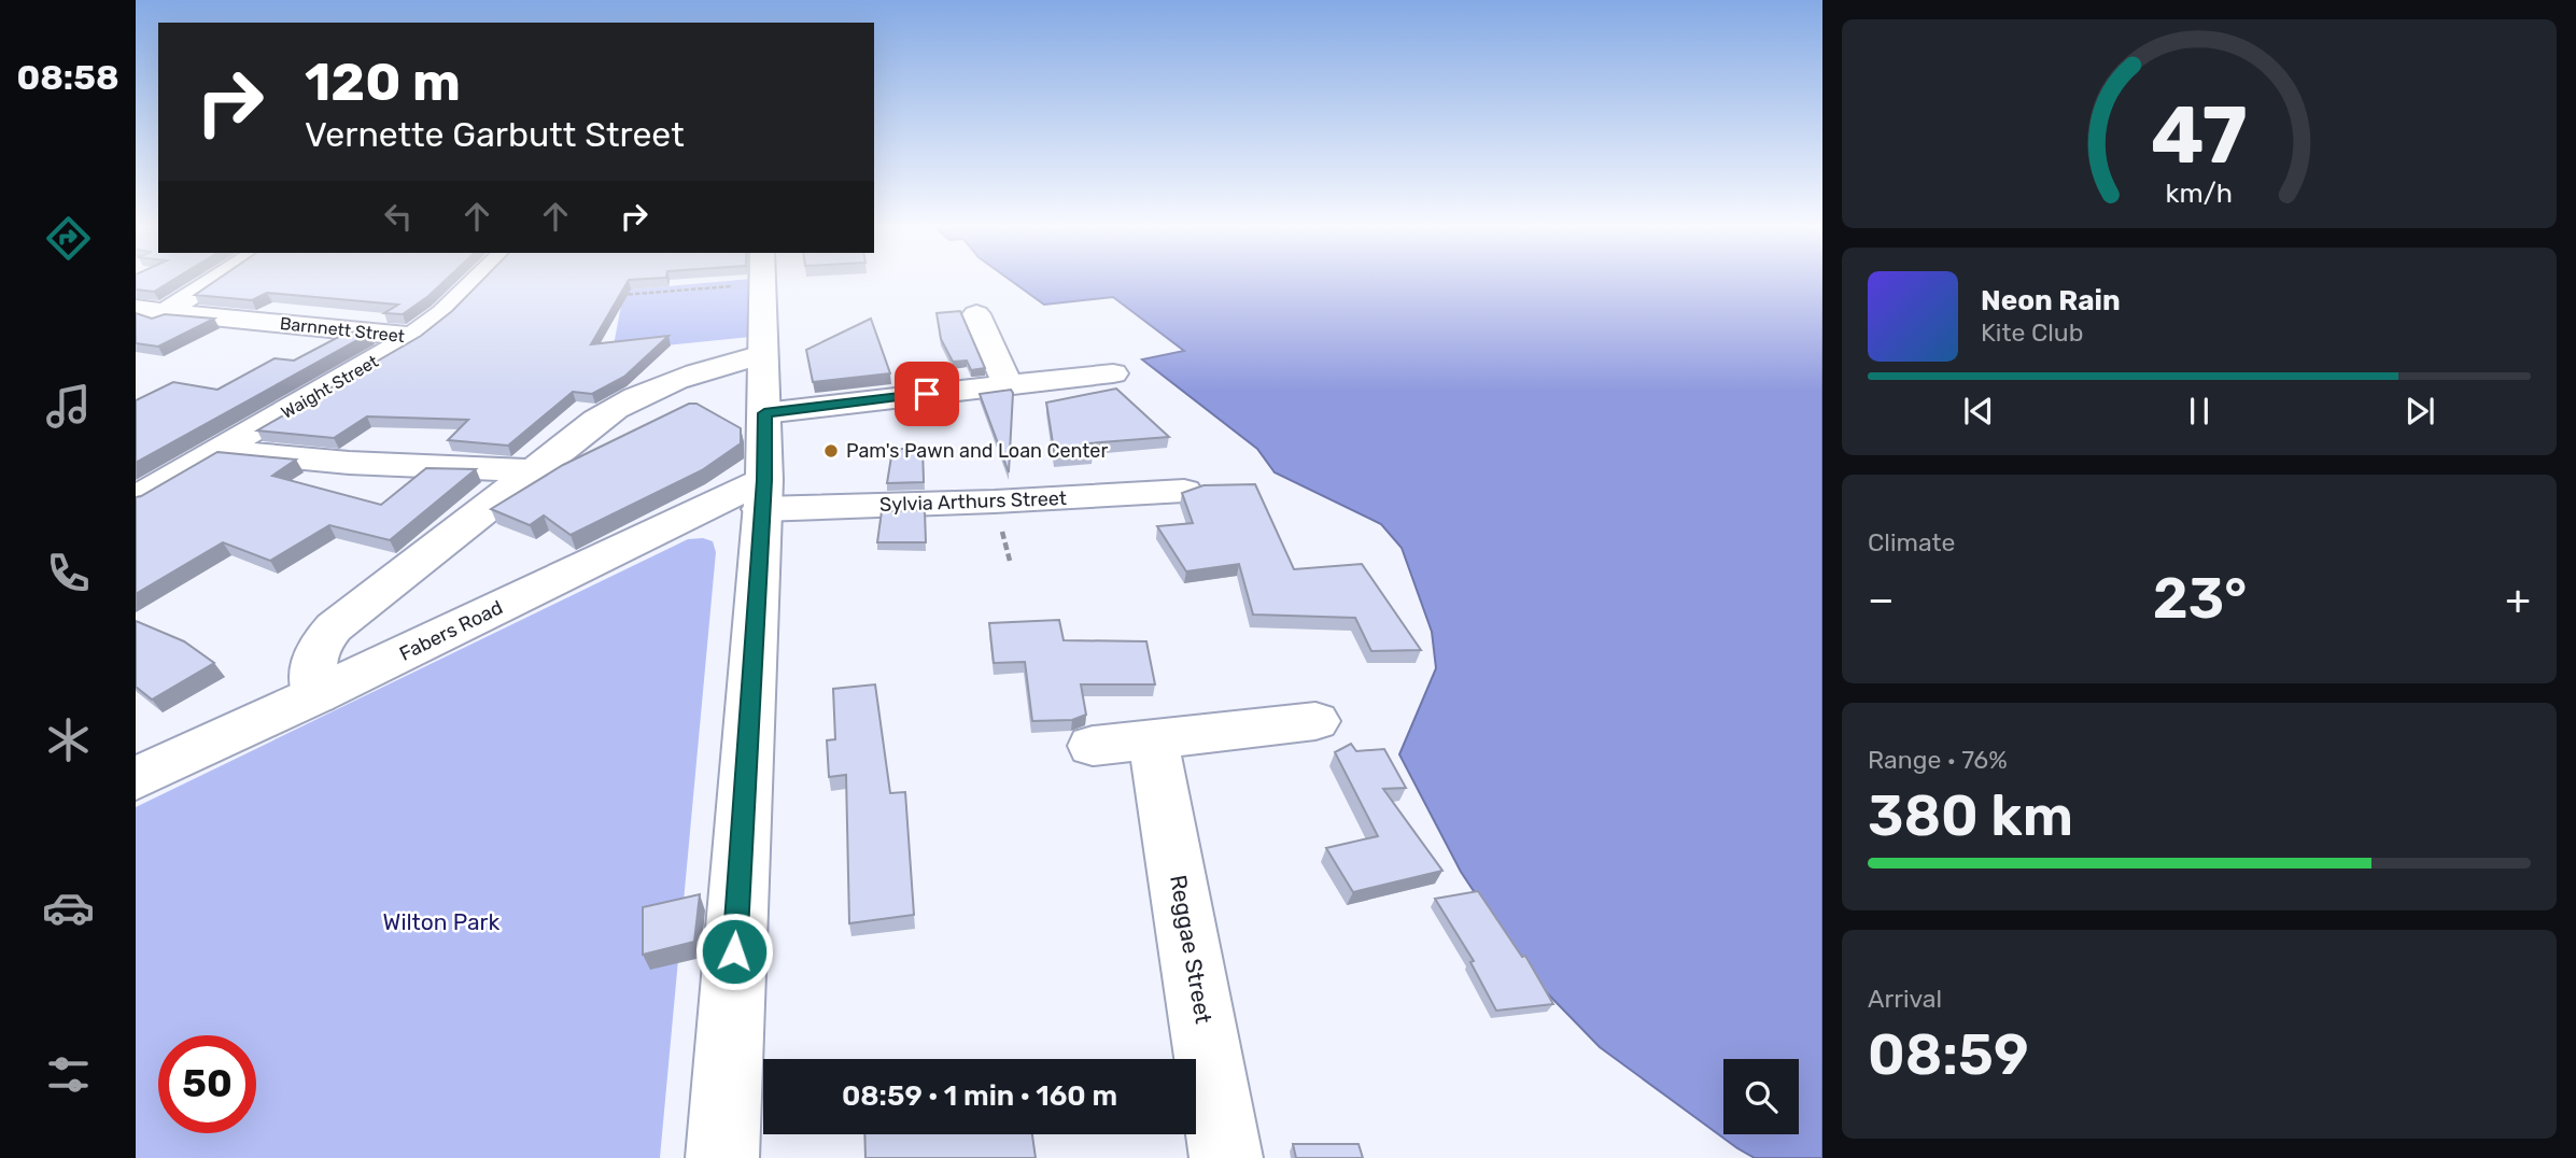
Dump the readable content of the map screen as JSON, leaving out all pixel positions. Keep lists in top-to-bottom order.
{
  "streets": {
    "street": [
      "Barnnett Street",
      "Waight Street",
      "Sylvia Arthurs Street",
      "Fabers Road",
      "Reggae Street"
    ]
  },
  "crossings": [
    ["Barnnett Street", "Waight Street"],
    ["Sylvia Arthurs Street", "Fabers Road"]
  ],
  "parks": ["Wilton Park"],
  "places": ["Pam's Pawn and Loan Center"],
  "page": {
    "tabs": "08:58",
    "turn": ["120 m", "Vernette Garbutt Street"],
    "song": ["Neon Rain", "Kite Club"],
    "tile": [
      "Climate",
      ["Range · 76%", "380 km"],
      ["Arrival", "08:59"]
    ],
    "heat": ["−", "23°", "+"],
    "limit": "50",
    "trip": "08:59 · 1 min · 160 m",
    "gauge": ["47", "km/h"]
  }
}
